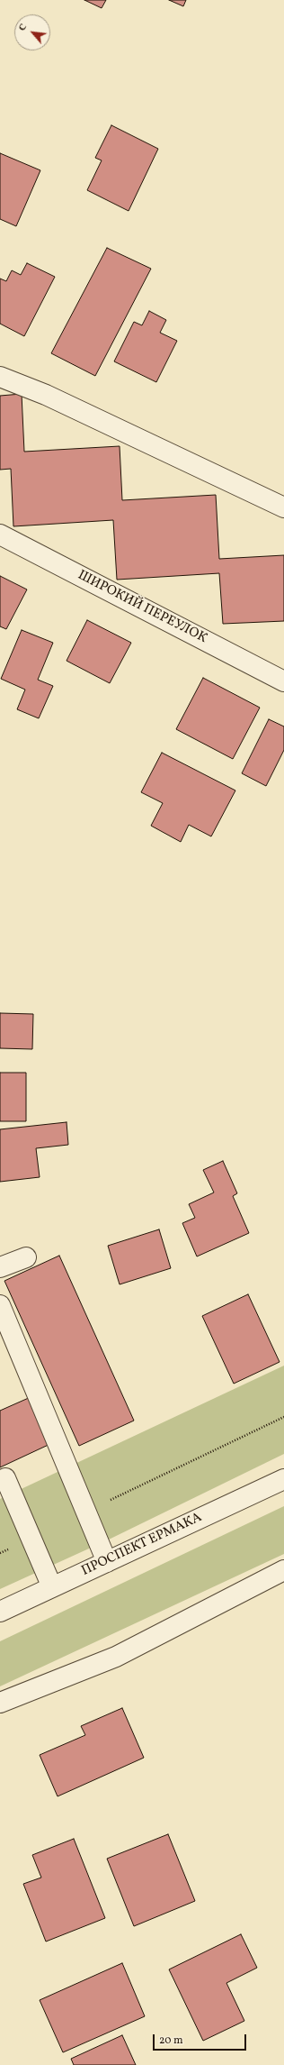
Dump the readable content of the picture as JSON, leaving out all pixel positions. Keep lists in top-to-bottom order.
{
  "streets": {
    "street": ["ШИРОКИЙ ПЕРЕУЛОК", "ПРОСПЕКТ ЕРМАКА"]
  },
  "scale_bar": "20 m",
  "north": "top left"
}
